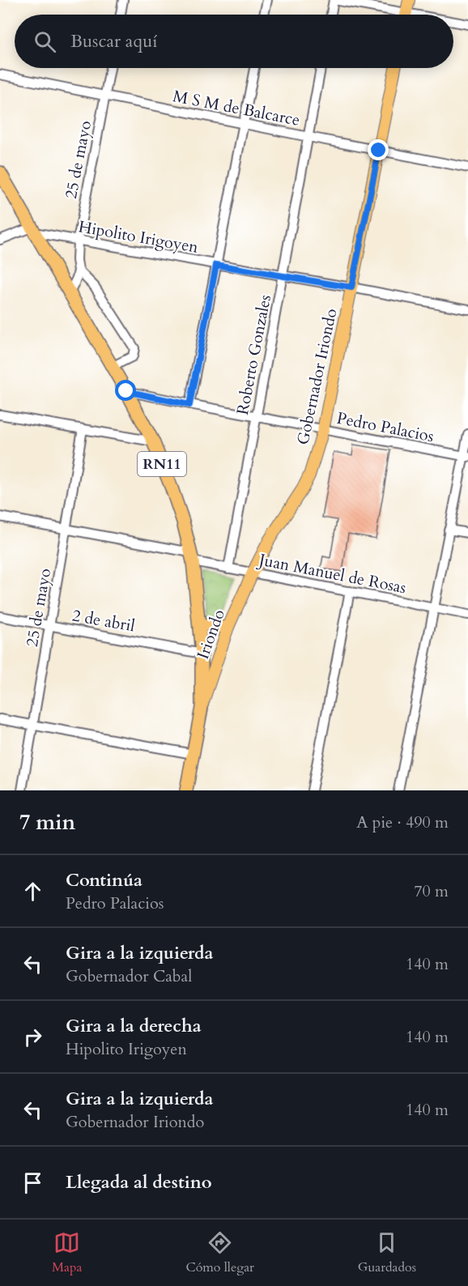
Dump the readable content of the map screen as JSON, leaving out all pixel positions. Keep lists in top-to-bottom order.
{
  "streets": {
    "highway": ["RN11"],
    "main road": ["Gobernador Iriondo", "Iriondo"],
    "street": [
      "M S M de Balcarce",
      "25 de mayo",
      "Hipolito Irigoyen",
      "Roberto Gonzales",
      "Pedro Palacios",
      "Juan Manuel de Rosas",
      "2 de abril"
    ]
  },
  "crossings": [
    ["M S M de Balcarce", "25 de mayo"],
    ["M S M de Balcarce", "Roberto Gonzales"],
    ["M S M de Balcarce", "Gobernador Iriondo"],
    ["25 de mayo", "Hipolito Irigoyen"],
    ["25 de mayo", "RN11"],
    ["25 de mayo", "Juan Manuel de Rosas"],
    ["25 de mayo", "2 de abril"],
    ["Hipolito Irigoyen", "Roberto Gonzales"],
    ["Hipolito Irigoyen", "Gobernador Iriondo"],
    ["Hipolito Irigoyen", "RN11"],
    ["Roberto Gonzales", "Pedro Palacios"],
    ["Roberto Gonzales", "Juan Manuel de Rosas"],
    ["Gobernador Iriondo", "Pedro Palacios"],
    ["Gobernador Iriondo", "Juan Manuel de Rosas"],
    ["Gobernador Iriondo", "Iriondo"],
    ["Pedro Palacios", "RN11"],
    ["RN11", "Juan Manuel de Rosas"],
    ["RN11", "2 de abril"],
    ["RN11", "Iriondo"],
    ["Juan Manuel de Rosas", "Iriondo"]
  ],
  "page": {
    "search": "Buscar aquí",
    "heading": ["7 min", "A pie · 490 m"],
    "list": [
      ["Continúa", "Pedro Palacios", "70 m"],
      ["Gira a la izquierda", "Gobernador Cabal", "140 m"],
      ["Gira a la derecha", "Hipolito Irigoyen", "140 m"],
      ["Gira a la izquierda", "Gobernador Iriondo", "140 m"],
      "Llegada al destino"
    ],
    "nav": ["Mapa", "Cómo llegar", "Guardados"]
  }
}
